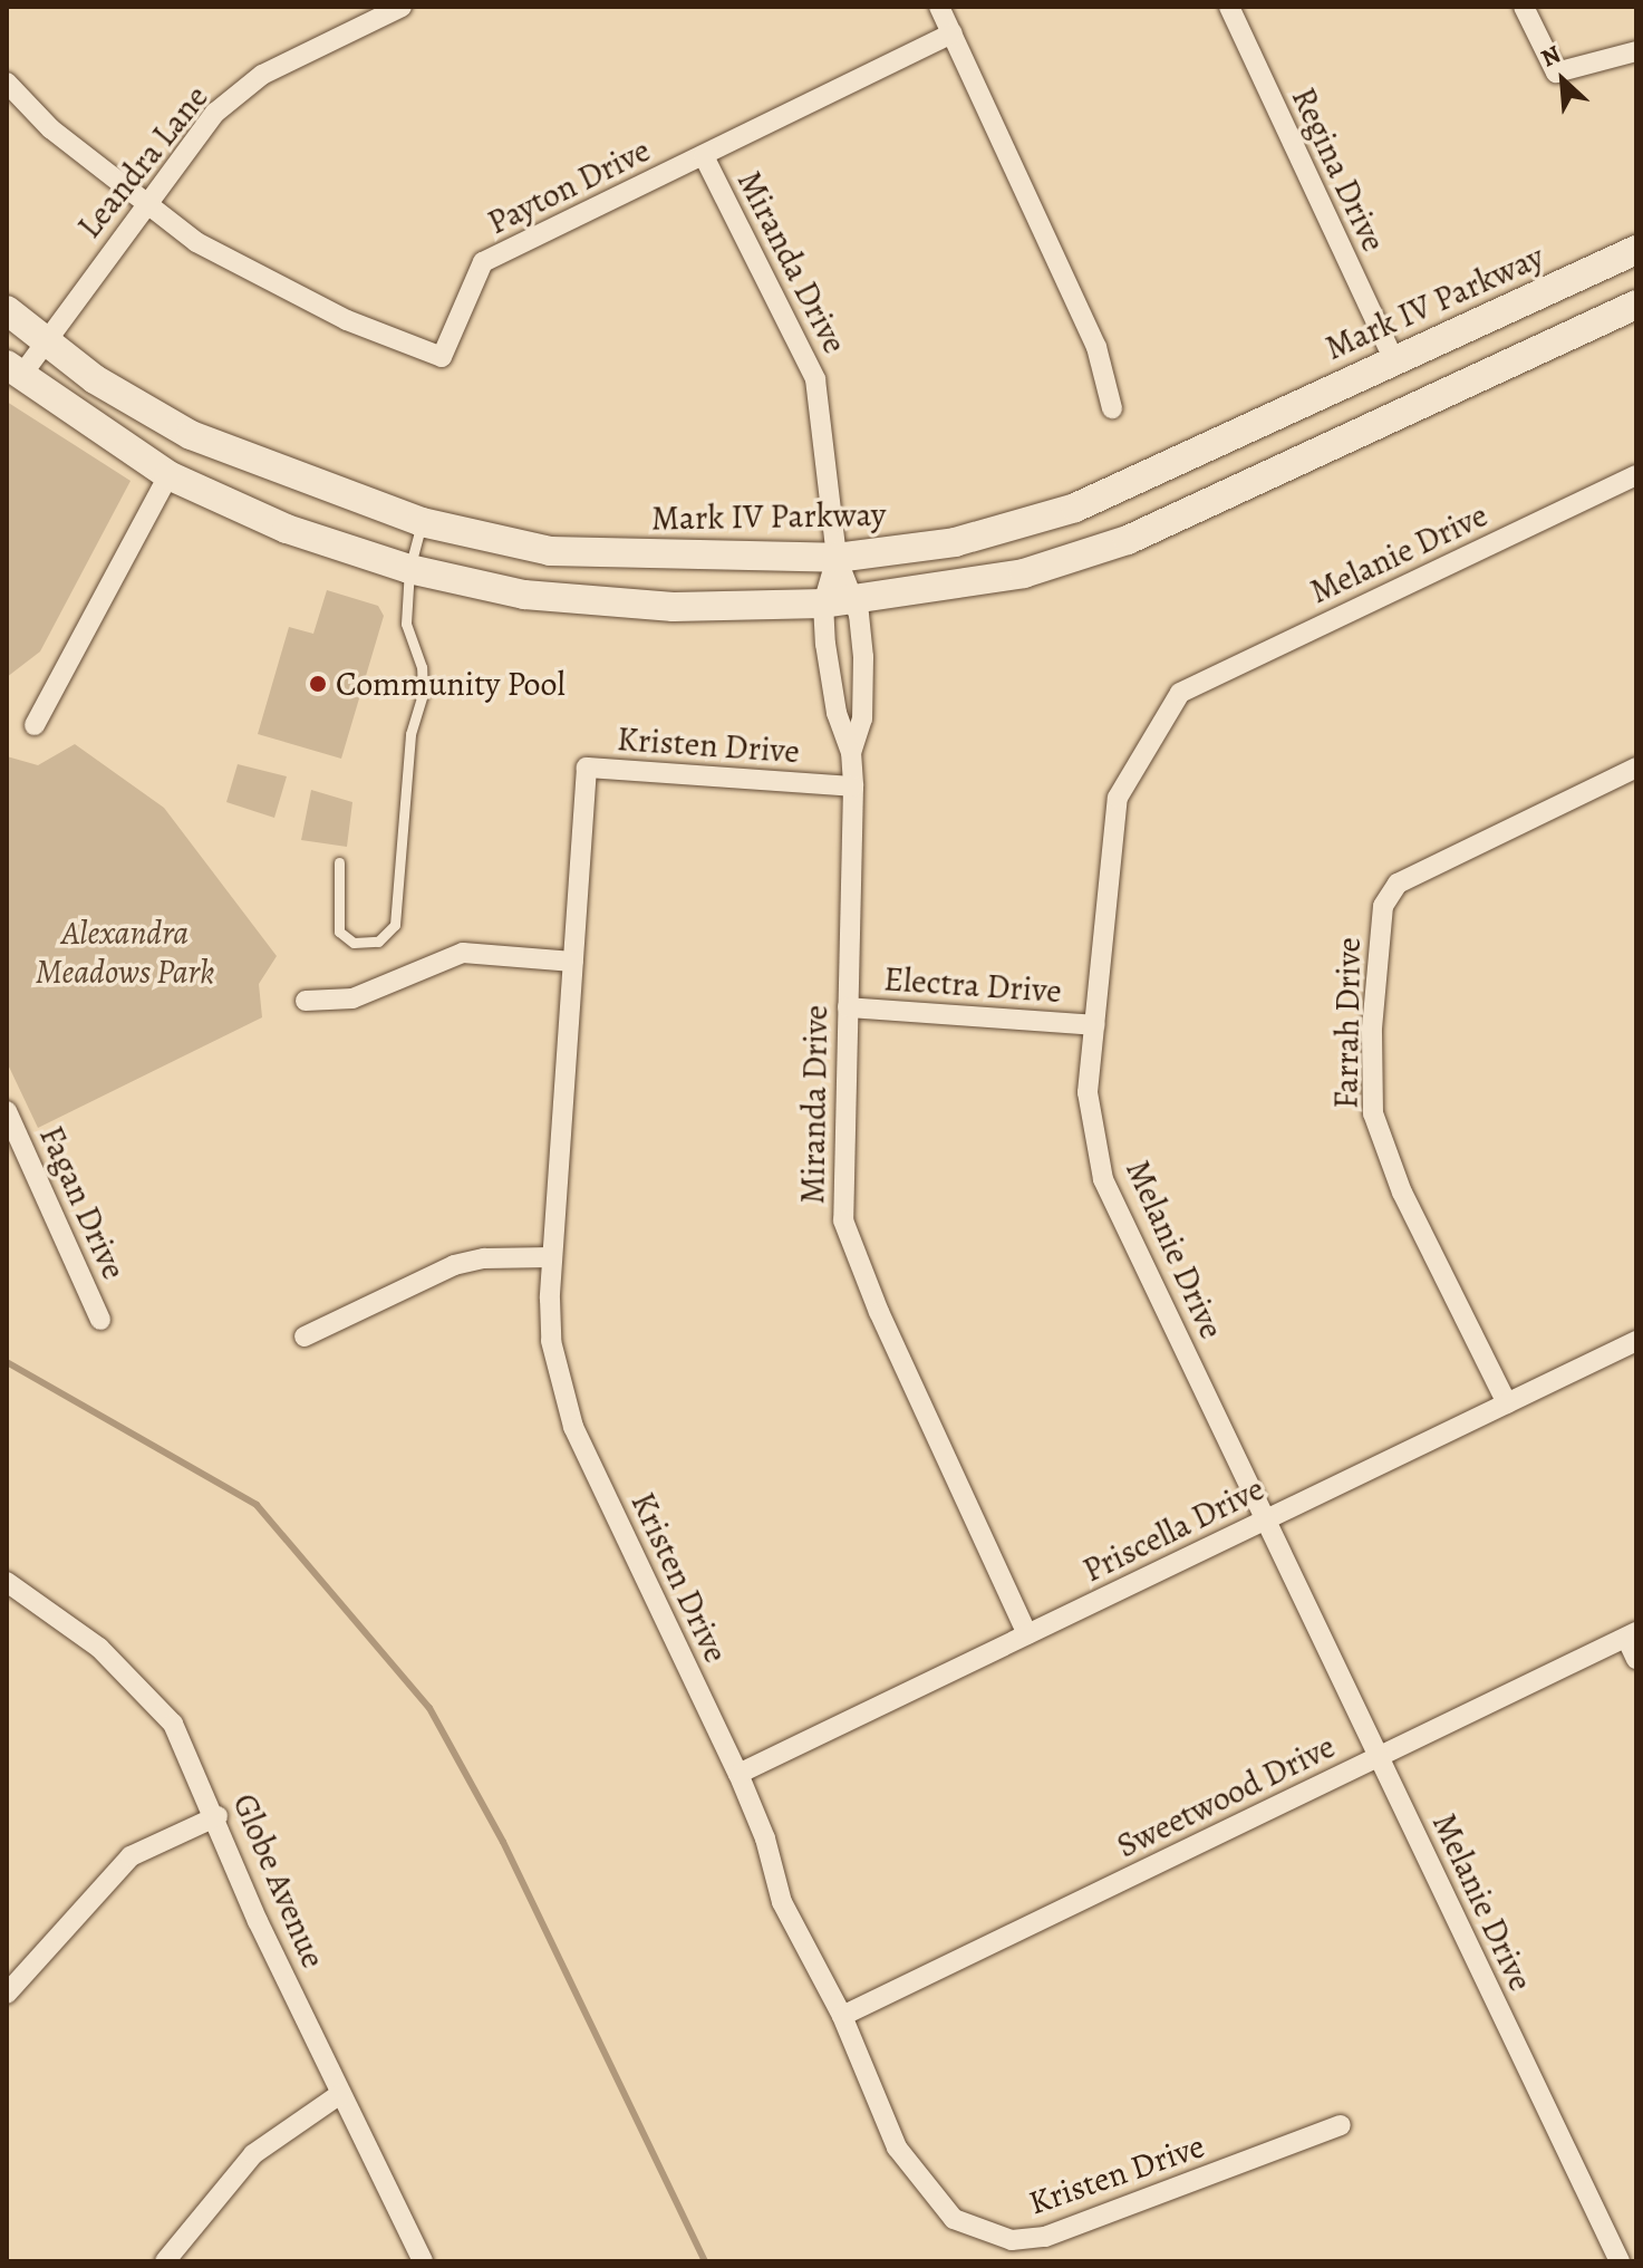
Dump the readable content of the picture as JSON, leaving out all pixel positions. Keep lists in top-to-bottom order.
{
  "streets": {
    "main road": ["Mark IV Parkway"],
    "street": [
      "Leandra Lane",
      "Regina Drive",
      "Payton Drive",
      "Miranda Drive",
      "Melanie Drive",
      "Kristen Drive",
      "Electra Drive",
      "Farrah Drive",
      "Fagan Drive",
      "Priscella Drive",
      "Sweetwood Drive",
      "Globe Avenue"
    ]
  },
  "crossings": [
    ["Leandra Lane", "Payton Drive"],
    ["Leandra Lane", "Mark IV Parkway"],
    ["Regina Drive", "Mark IV Parkway"],
    ["Payton Drive", "Miranda Drive"],
    ["Miranda Drive", "Mark IV Parkway"],
    ["Miranda Drive", "Kristen Drive"],
    ["Miranda Drive", "Electra Drive"],
    ["Miranda Drive", "Priscella Drive"],
    ["Melanie Drive", "Electra Drive"],
    ["Melanie Drive", "Priscella Drive"],
    ["Melanie Drive", "Sweetwood Drive"],
    ["Kristen Drive", "Priscella Drive"],
    ["Kristen Drive", "Sweetwood Drive"],
    ["Farrah Drive", "Priscella Drive"]
  ],
  "parks": ["Alexandra Meadows Park"],
  "places": ["Community Pool"],
  "north": "top left"
}
